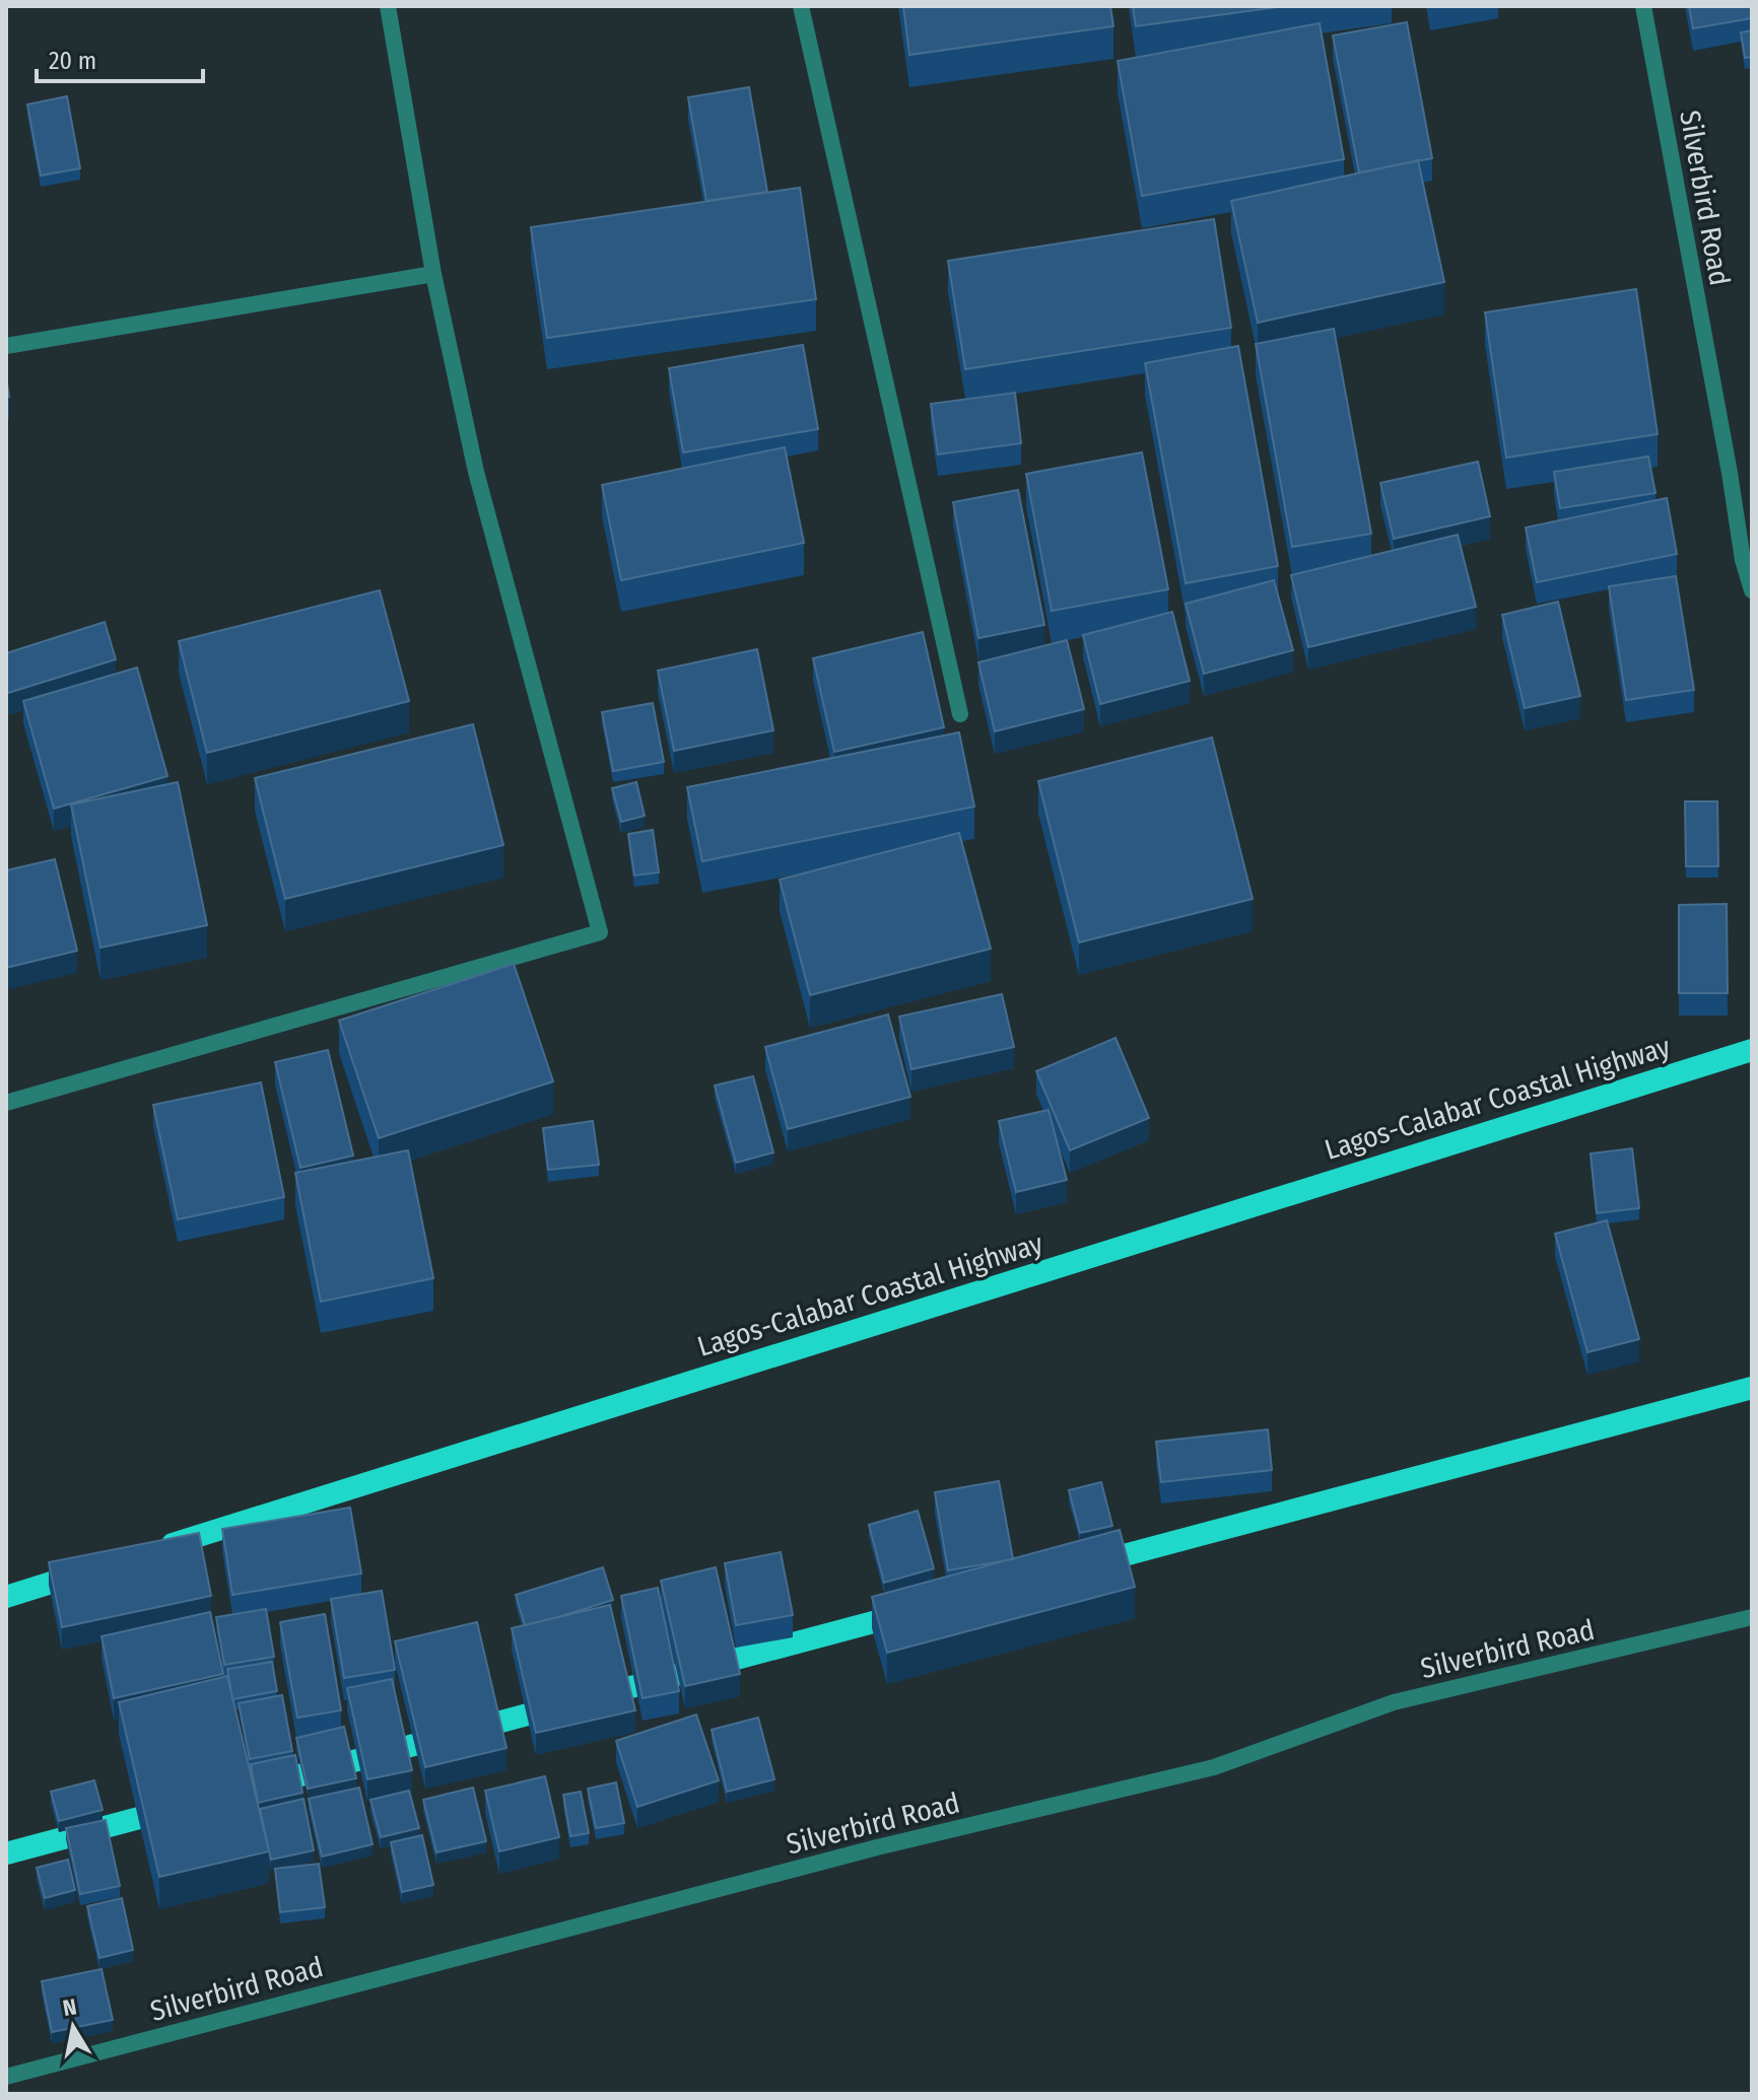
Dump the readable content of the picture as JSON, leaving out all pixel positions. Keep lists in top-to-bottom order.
{
  "streets": {
    "highway": ["Lagos-Calabar Coastal Highway"],
    "street": ["Silverbird Road"]
  },
  "scale_bar": "20 m",
  "north": "top"
}
